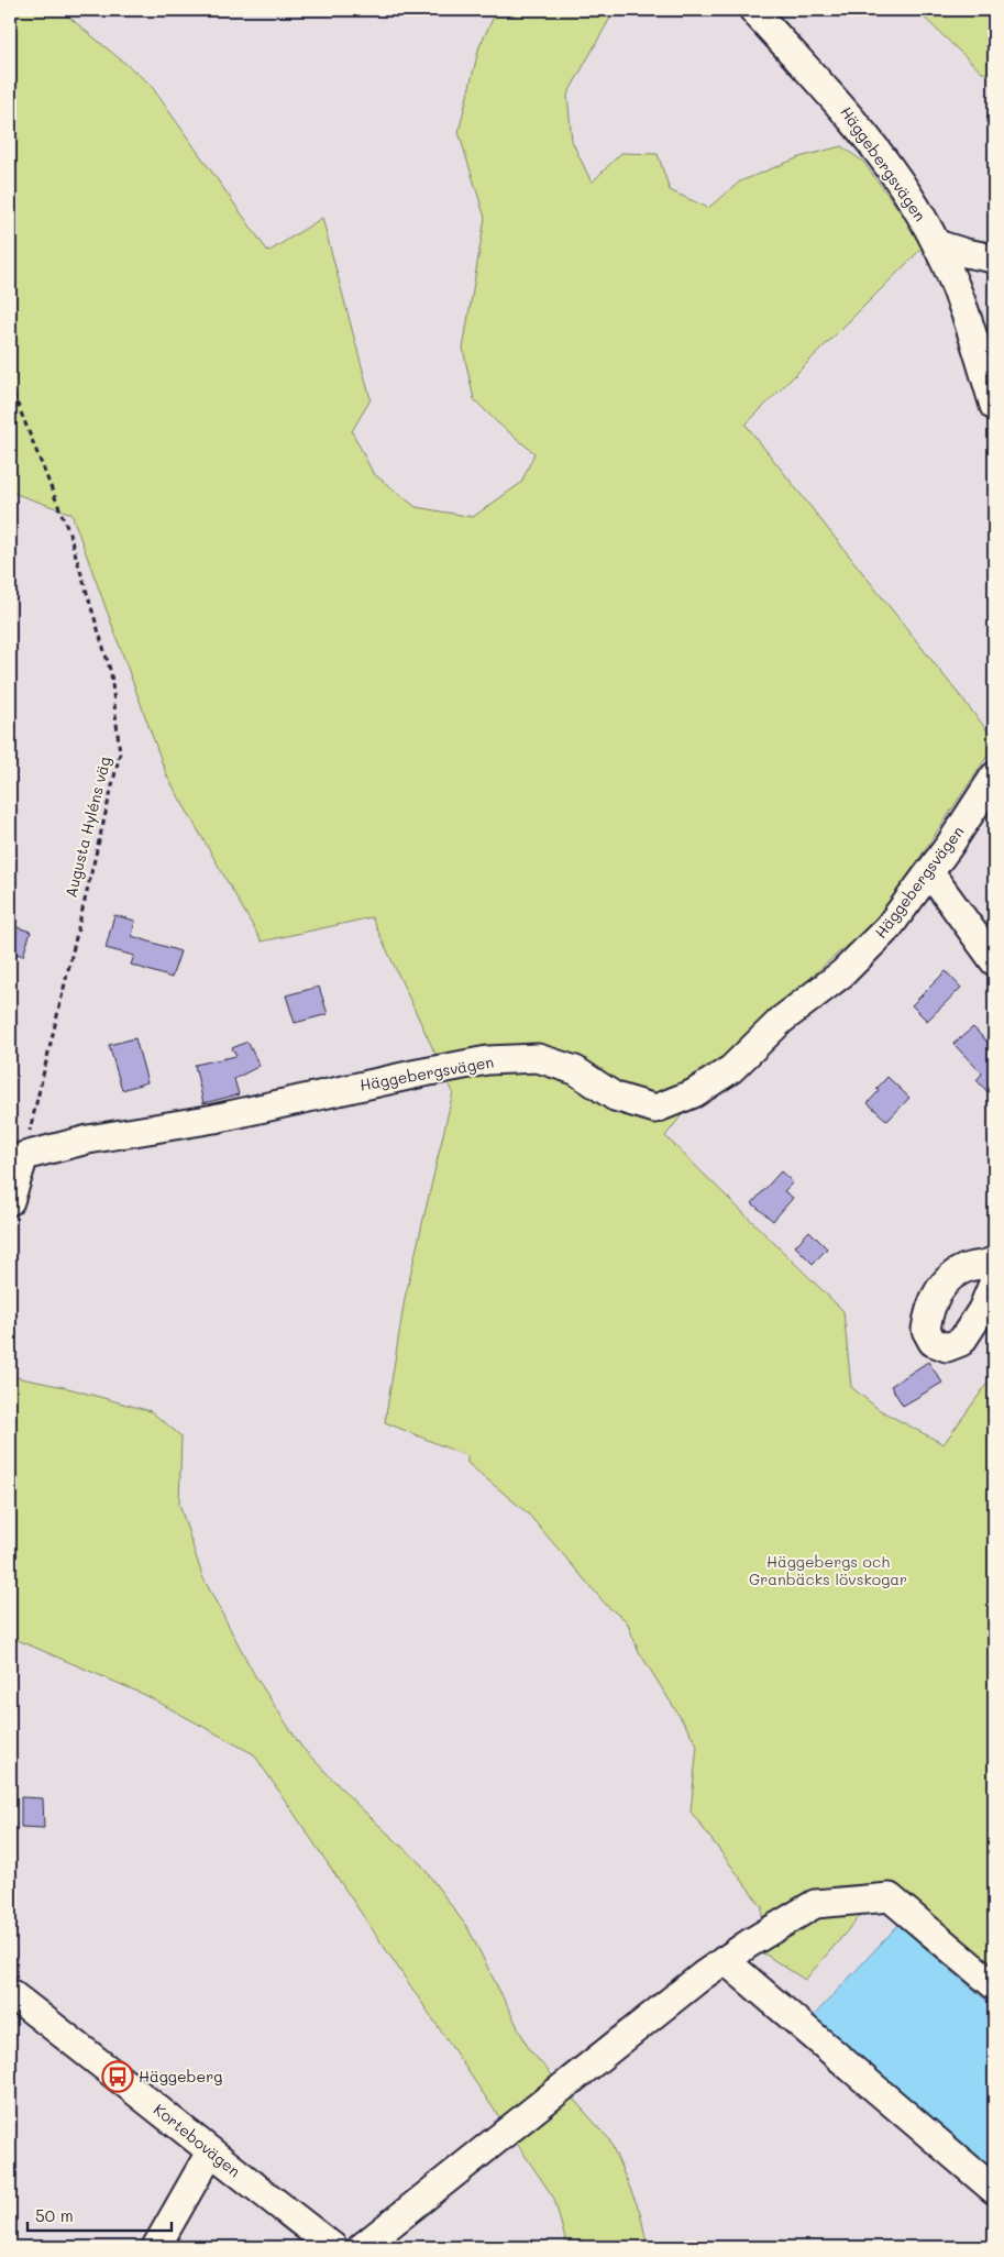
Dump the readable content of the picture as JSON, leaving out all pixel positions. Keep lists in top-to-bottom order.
{
  "streets": {
    "street": ["Häggebergsvägen", "Kortebovägen"],
    "path": ["Augusta Hyléns väg"]
  },
  "crossings": [
    ["Häggebergsvägen", "Augusta Hyléns väg"]
  ],
  "parks": ["Häggebergs och Granbäcks lövskogar"],
  "places": {
    "bus stop": ["Häggeberg"]
  },
  "scale_bar": "50 m"
}
